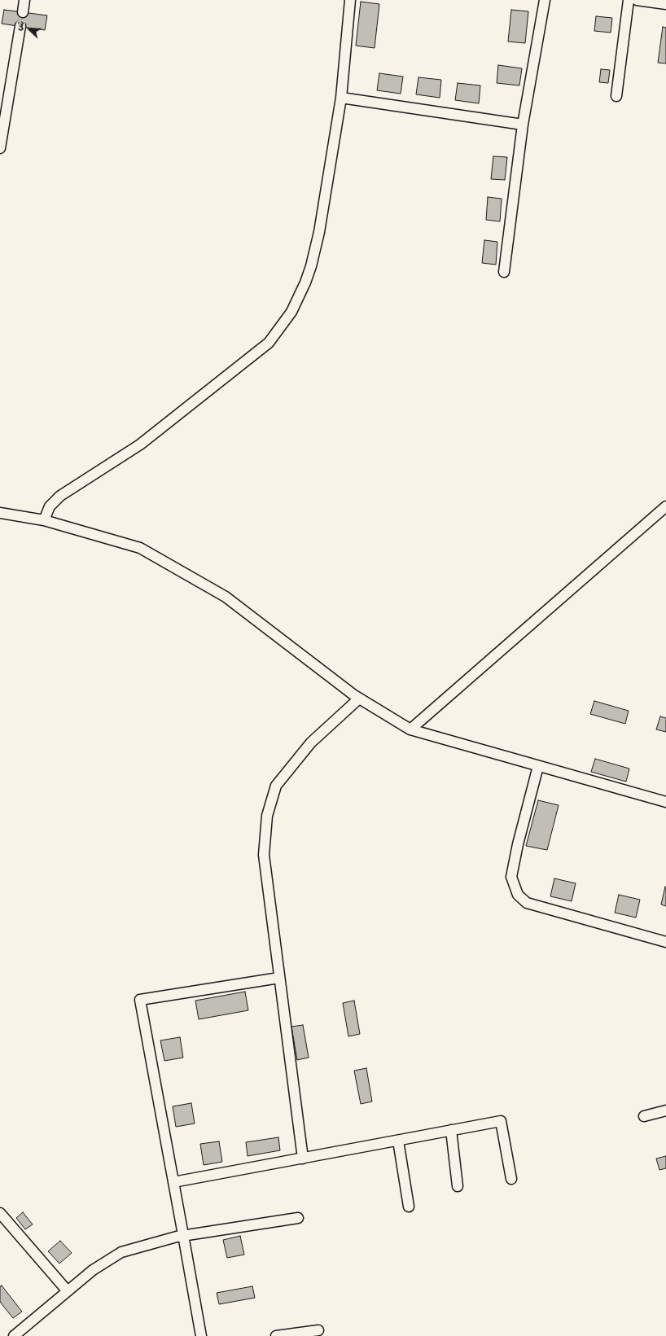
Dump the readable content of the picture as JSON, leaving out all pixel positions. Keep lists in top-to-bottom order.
{
  "north": "left"
}
